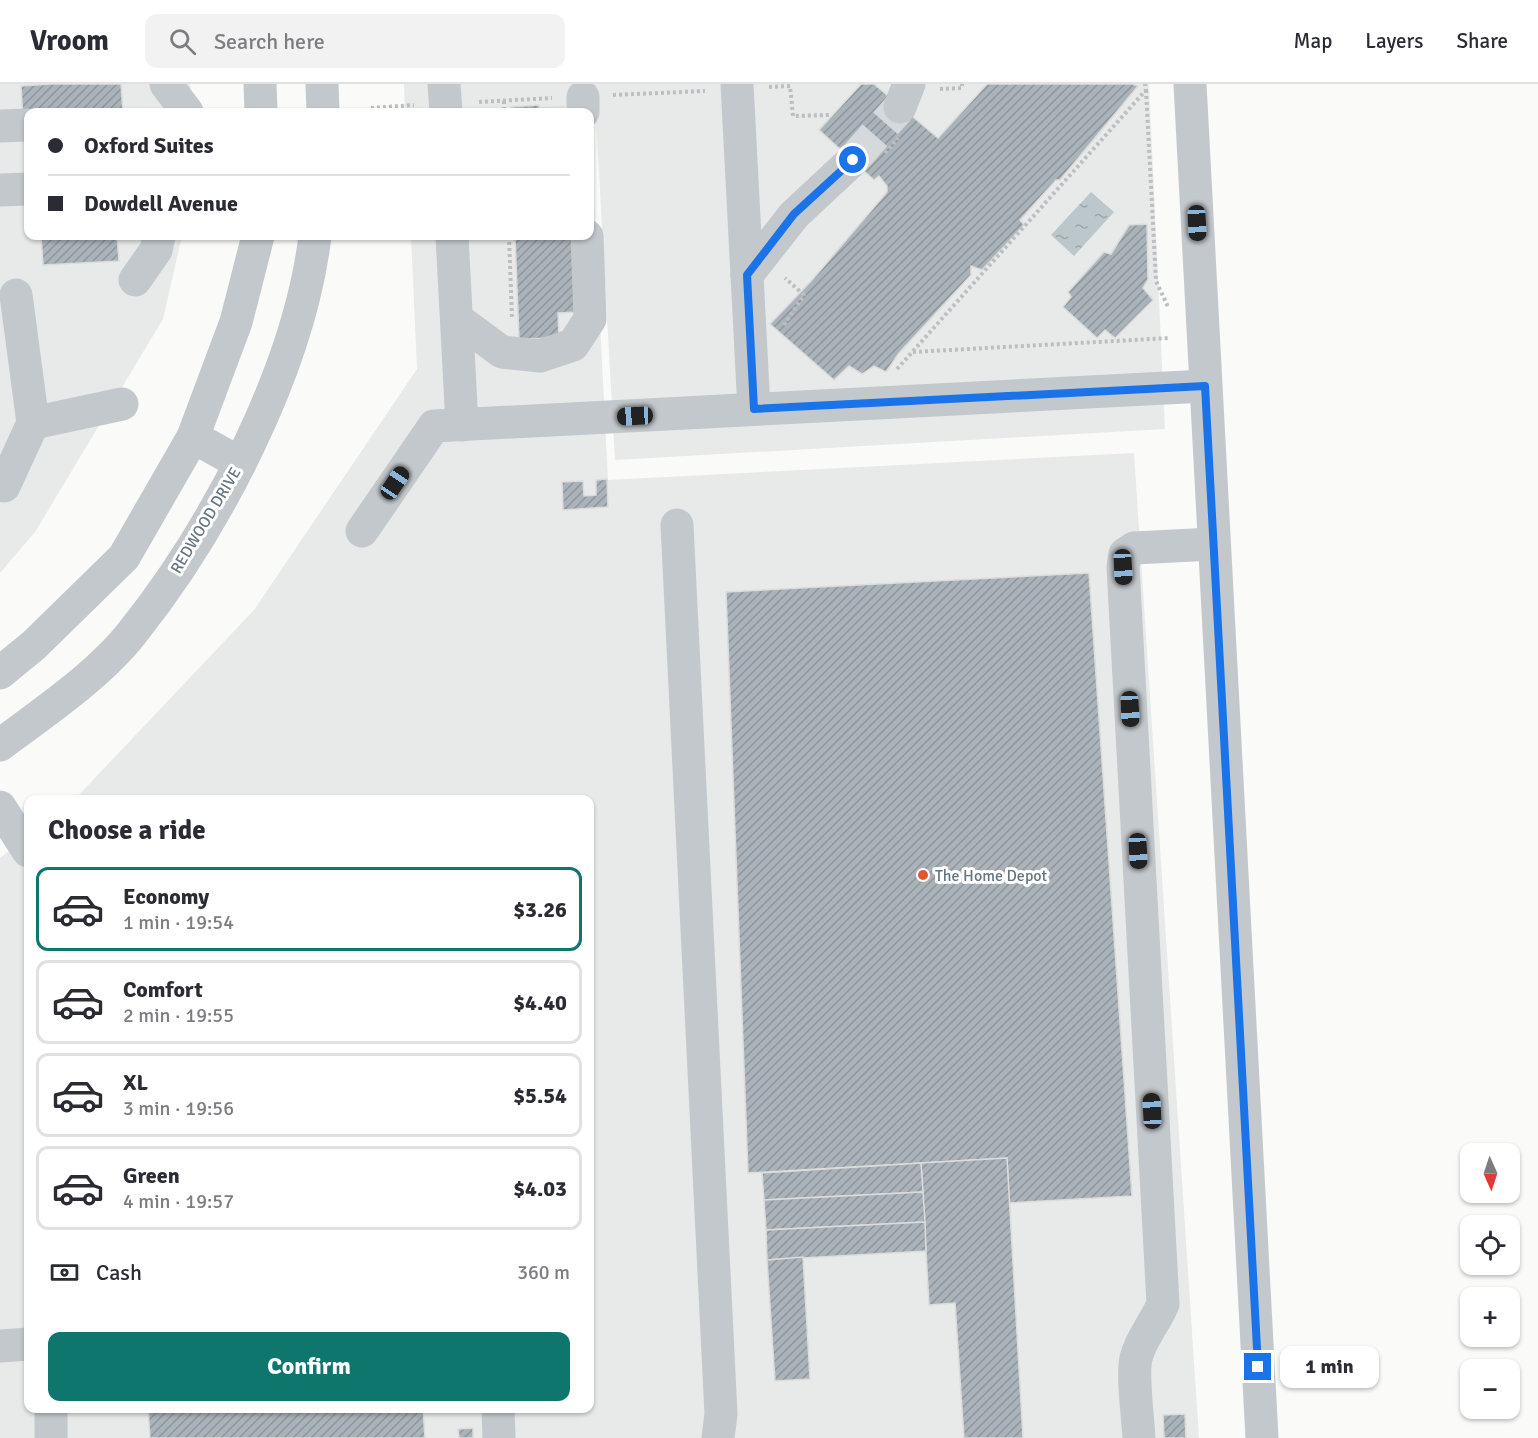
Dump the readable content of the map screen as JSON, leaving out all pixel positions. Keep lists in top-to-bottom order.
{
  "streets": {
    "street": ["REDWOOD DRIVE"]
  },
  "places": ["The Home Depot"],
  "north": "bottom",
  "page": {
    "header": "Vroom",
    "search": "Search here",
    "nav": ["Map", "Layers", "Share"],
    "banner": ["Oxford Suites", "Dowdell Avenue"],
    "heading": "Choose a ride",
    "list": [
      {
        "name": "Economy",
        "note": "1 min · 19:54",
        "value": "$3.26"
      },
      {
        "name": "Comfort",
        "note": "2 min · 19:55",
        "value": "$4.40"
      },
      {
        "name": "XL",
        "note": "3 min · 19:56",
        "value": "$5.54"
      },
      {
        "name": "Green",
        "note": "4 min · 19:57",
        "value": "$4.03"
      }
    ],
    "map_buttons": ["+", "−"],
    "pay": ["Cash", "360 m"],
    "buttons": "Confirm",
    "bubble": "1 min"
  }
}
